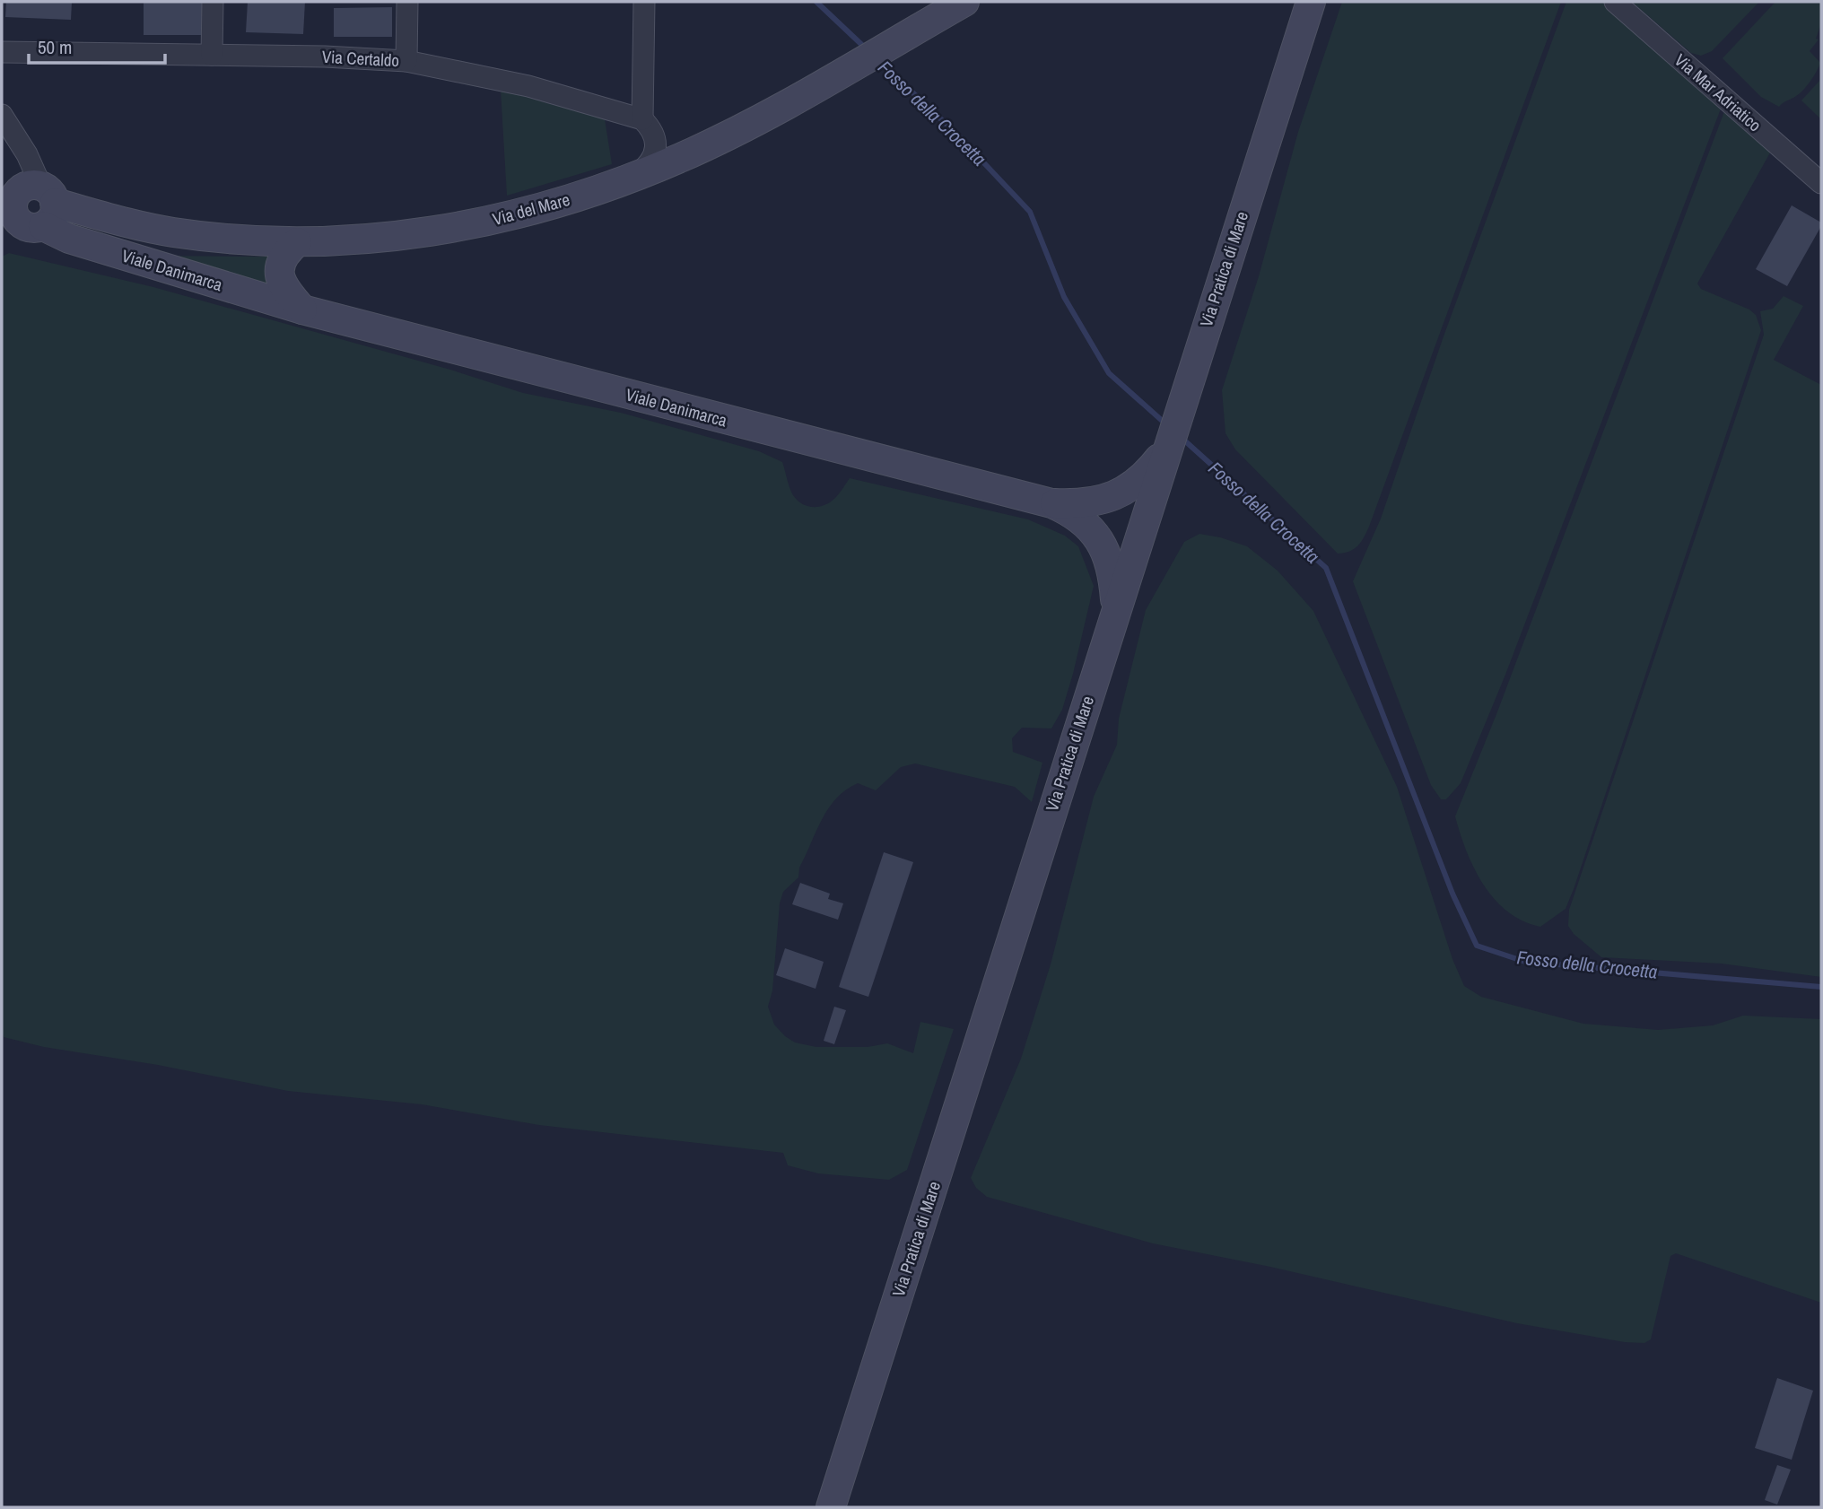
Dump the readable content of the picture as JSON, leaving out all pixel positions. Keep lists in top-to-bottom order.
{
  "streets": {
    "main road": ["Via del Mare", "Via Pratica di Mare", "Viale Danimarca"],
    "street": ["Via Certaldo", "Via Mar Adriatico"]
  },
  "crossings": [
    ["Via del Mare", "Viale Danimarca"],
    ["Via Pratica di Mare", "Viale Danimarca"]
  ],
  "water": ["Fosso della Crocetta"],
  "scale_bar": "50 m"
}
